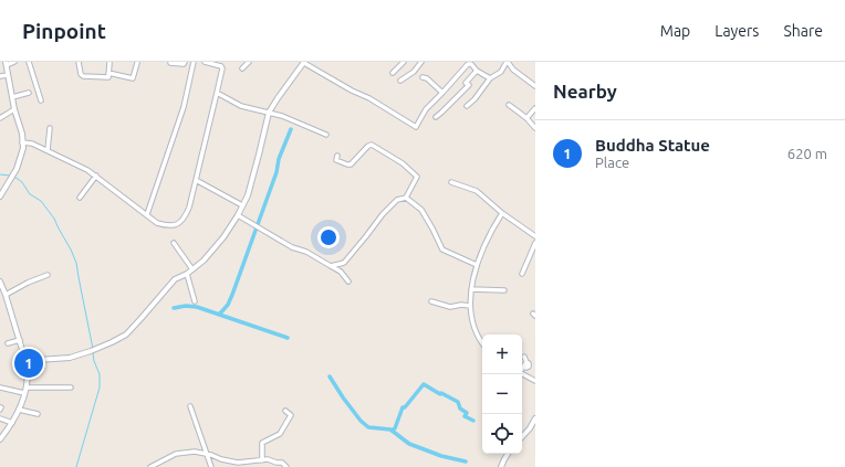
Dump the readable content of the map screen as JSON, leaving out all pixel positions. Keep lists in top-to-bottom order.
{
  "page": {
    "header": "Pinpoint",
    "nav": ["Map", "Layers", "Share"],
    "heading": "Nearby",
    "list": [
      {
        "mark": "1",
        "name": "Buddha Statue",
        "note": "Place",
        "value": "620 m"
      }
    ],
    "map_buttons": ["+", "−"],
    "pins": "1"
  }
}
